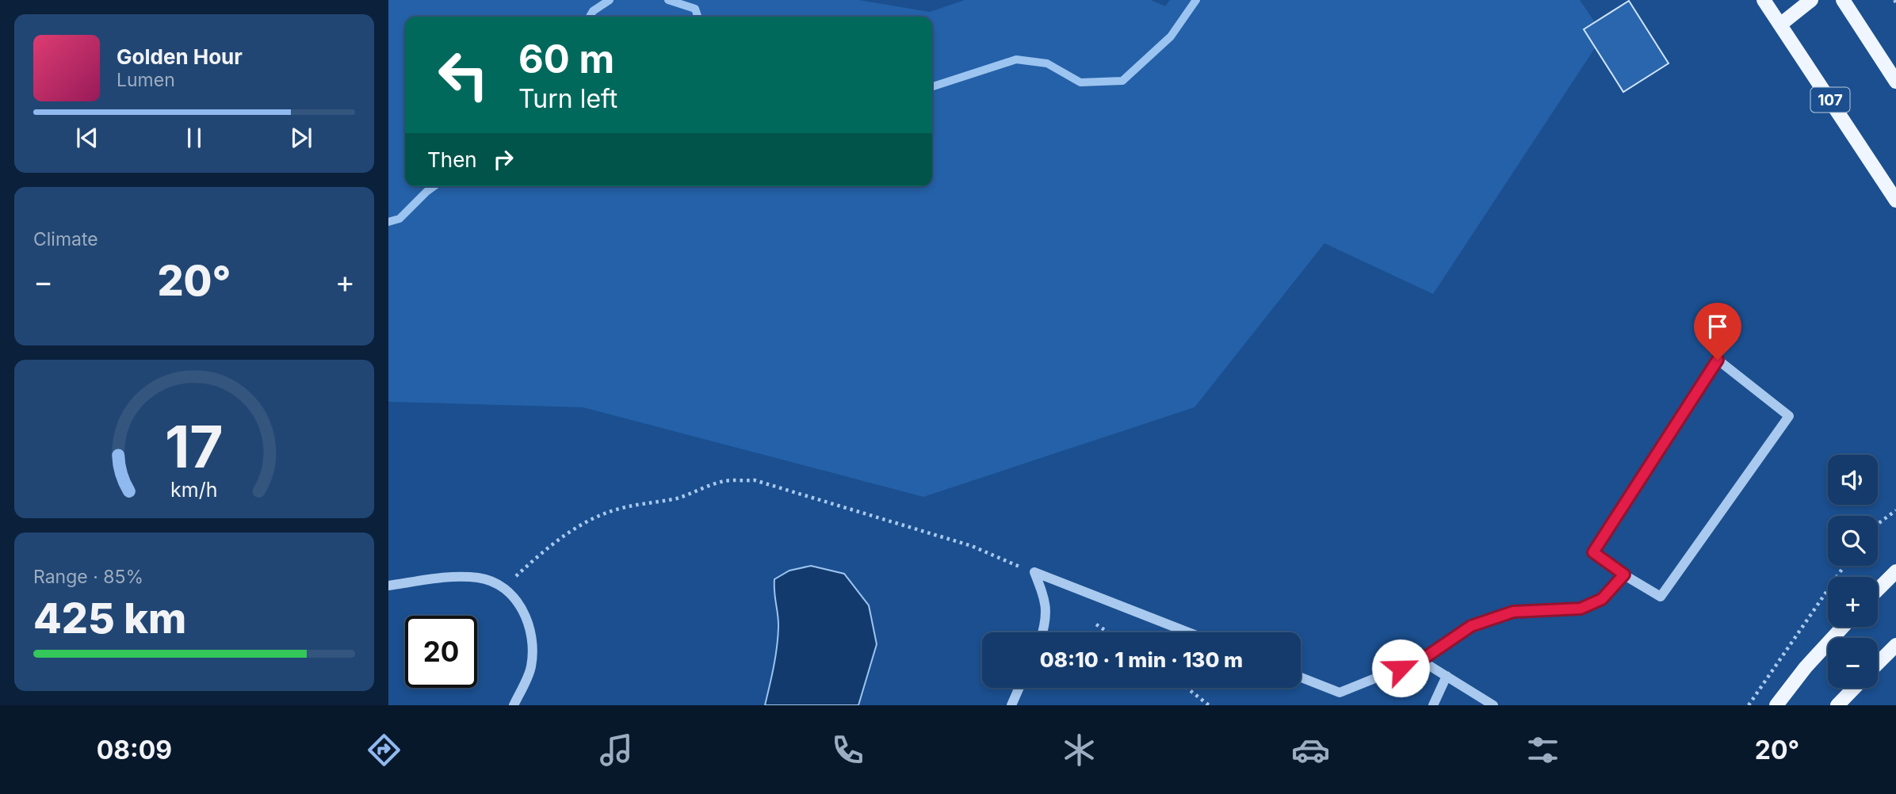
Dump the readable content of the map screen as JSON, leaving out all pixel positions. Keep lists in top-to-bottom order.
{
  "streets": {
    "main road": ["107"]
  },
  "page": {
    "turn": ["60 m", "Turn left"],
    "song": ["Golden Hour", "Lumen"],
    "then": "Then",
    "tile": [
      "Climate",
      ["Range · 85%", "425 km"]
    ],
    "heat": ["−", "20°", "+"],
    "map_buttons": ["+", "−"],
    "limit": "20",
    "trip": "08:10 · 1 min · 130 m",
    "tabs": ["08:09", "20°"],
    "gauge": ["17", "km/h"]
  }
}
